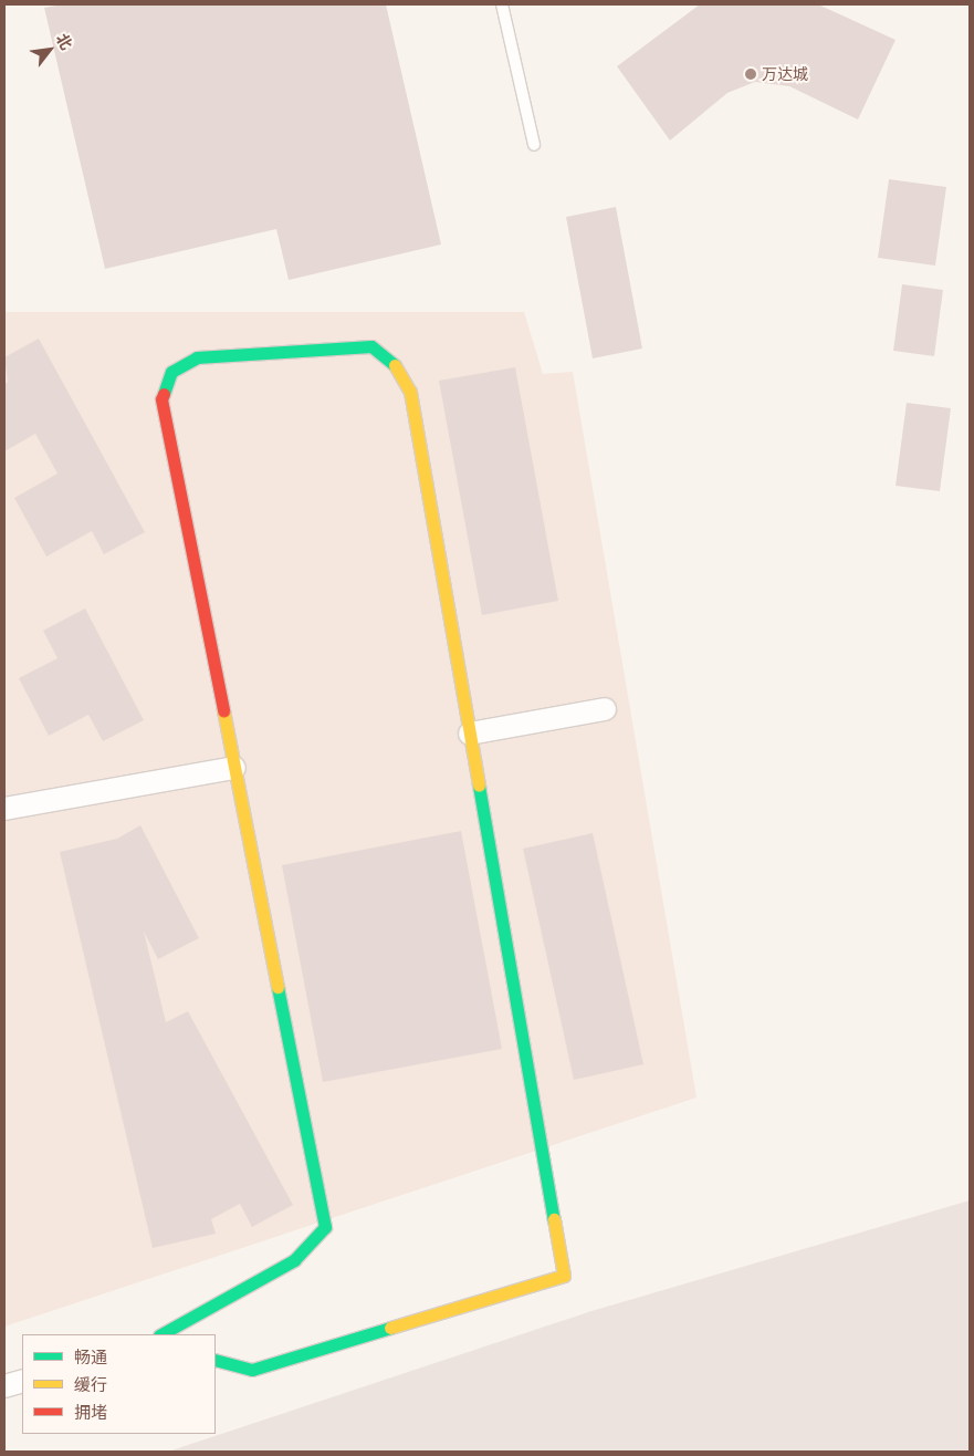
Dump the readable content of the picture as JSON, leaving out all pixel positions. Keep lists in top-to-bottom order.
{
  "places": ["万达城"],
  "legend": ["畅通", "缓行", "拥堵"],
  "north": "top right"
}
